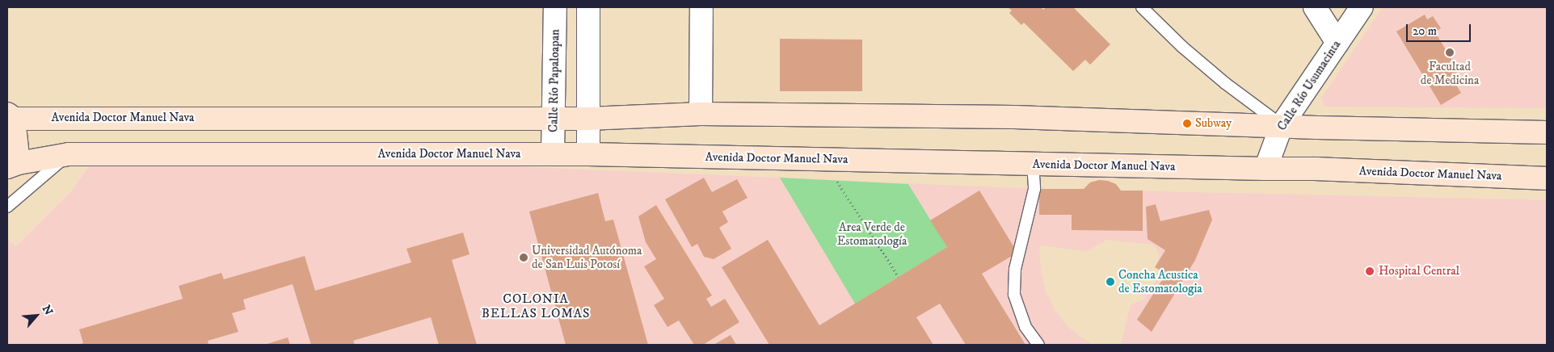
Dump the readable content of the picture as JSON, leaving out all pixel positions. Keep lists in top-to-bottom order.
{
  "streets": {
    "main road": ["Avenida Doctor Manuel Nava"],
    "street": ["Calle Río Papaloapan", "Calle Río Usumacinta"]
  },
  "crossings": [
    ["Calle Río Papaloapan", "Avenida Doctor Manuel Nava"],
    ["Calle Río Usumacinta", "Avenida Doctor Manuel Nava"]
  ],
  "districts": ["COLONIA BELLAS LOMAS"],
  "parks": ["Area Verde de Estomatología"],
  "places": [
    "Facultad de Medicina",
    "Subway",
    "Universidad Autónoma de San Luis Potosí",
    "Hospital Central",
    "Concha Acustica de Estomatologia"
  ],
  "scale_bar": "20 m",
  "north": "top right"
}
